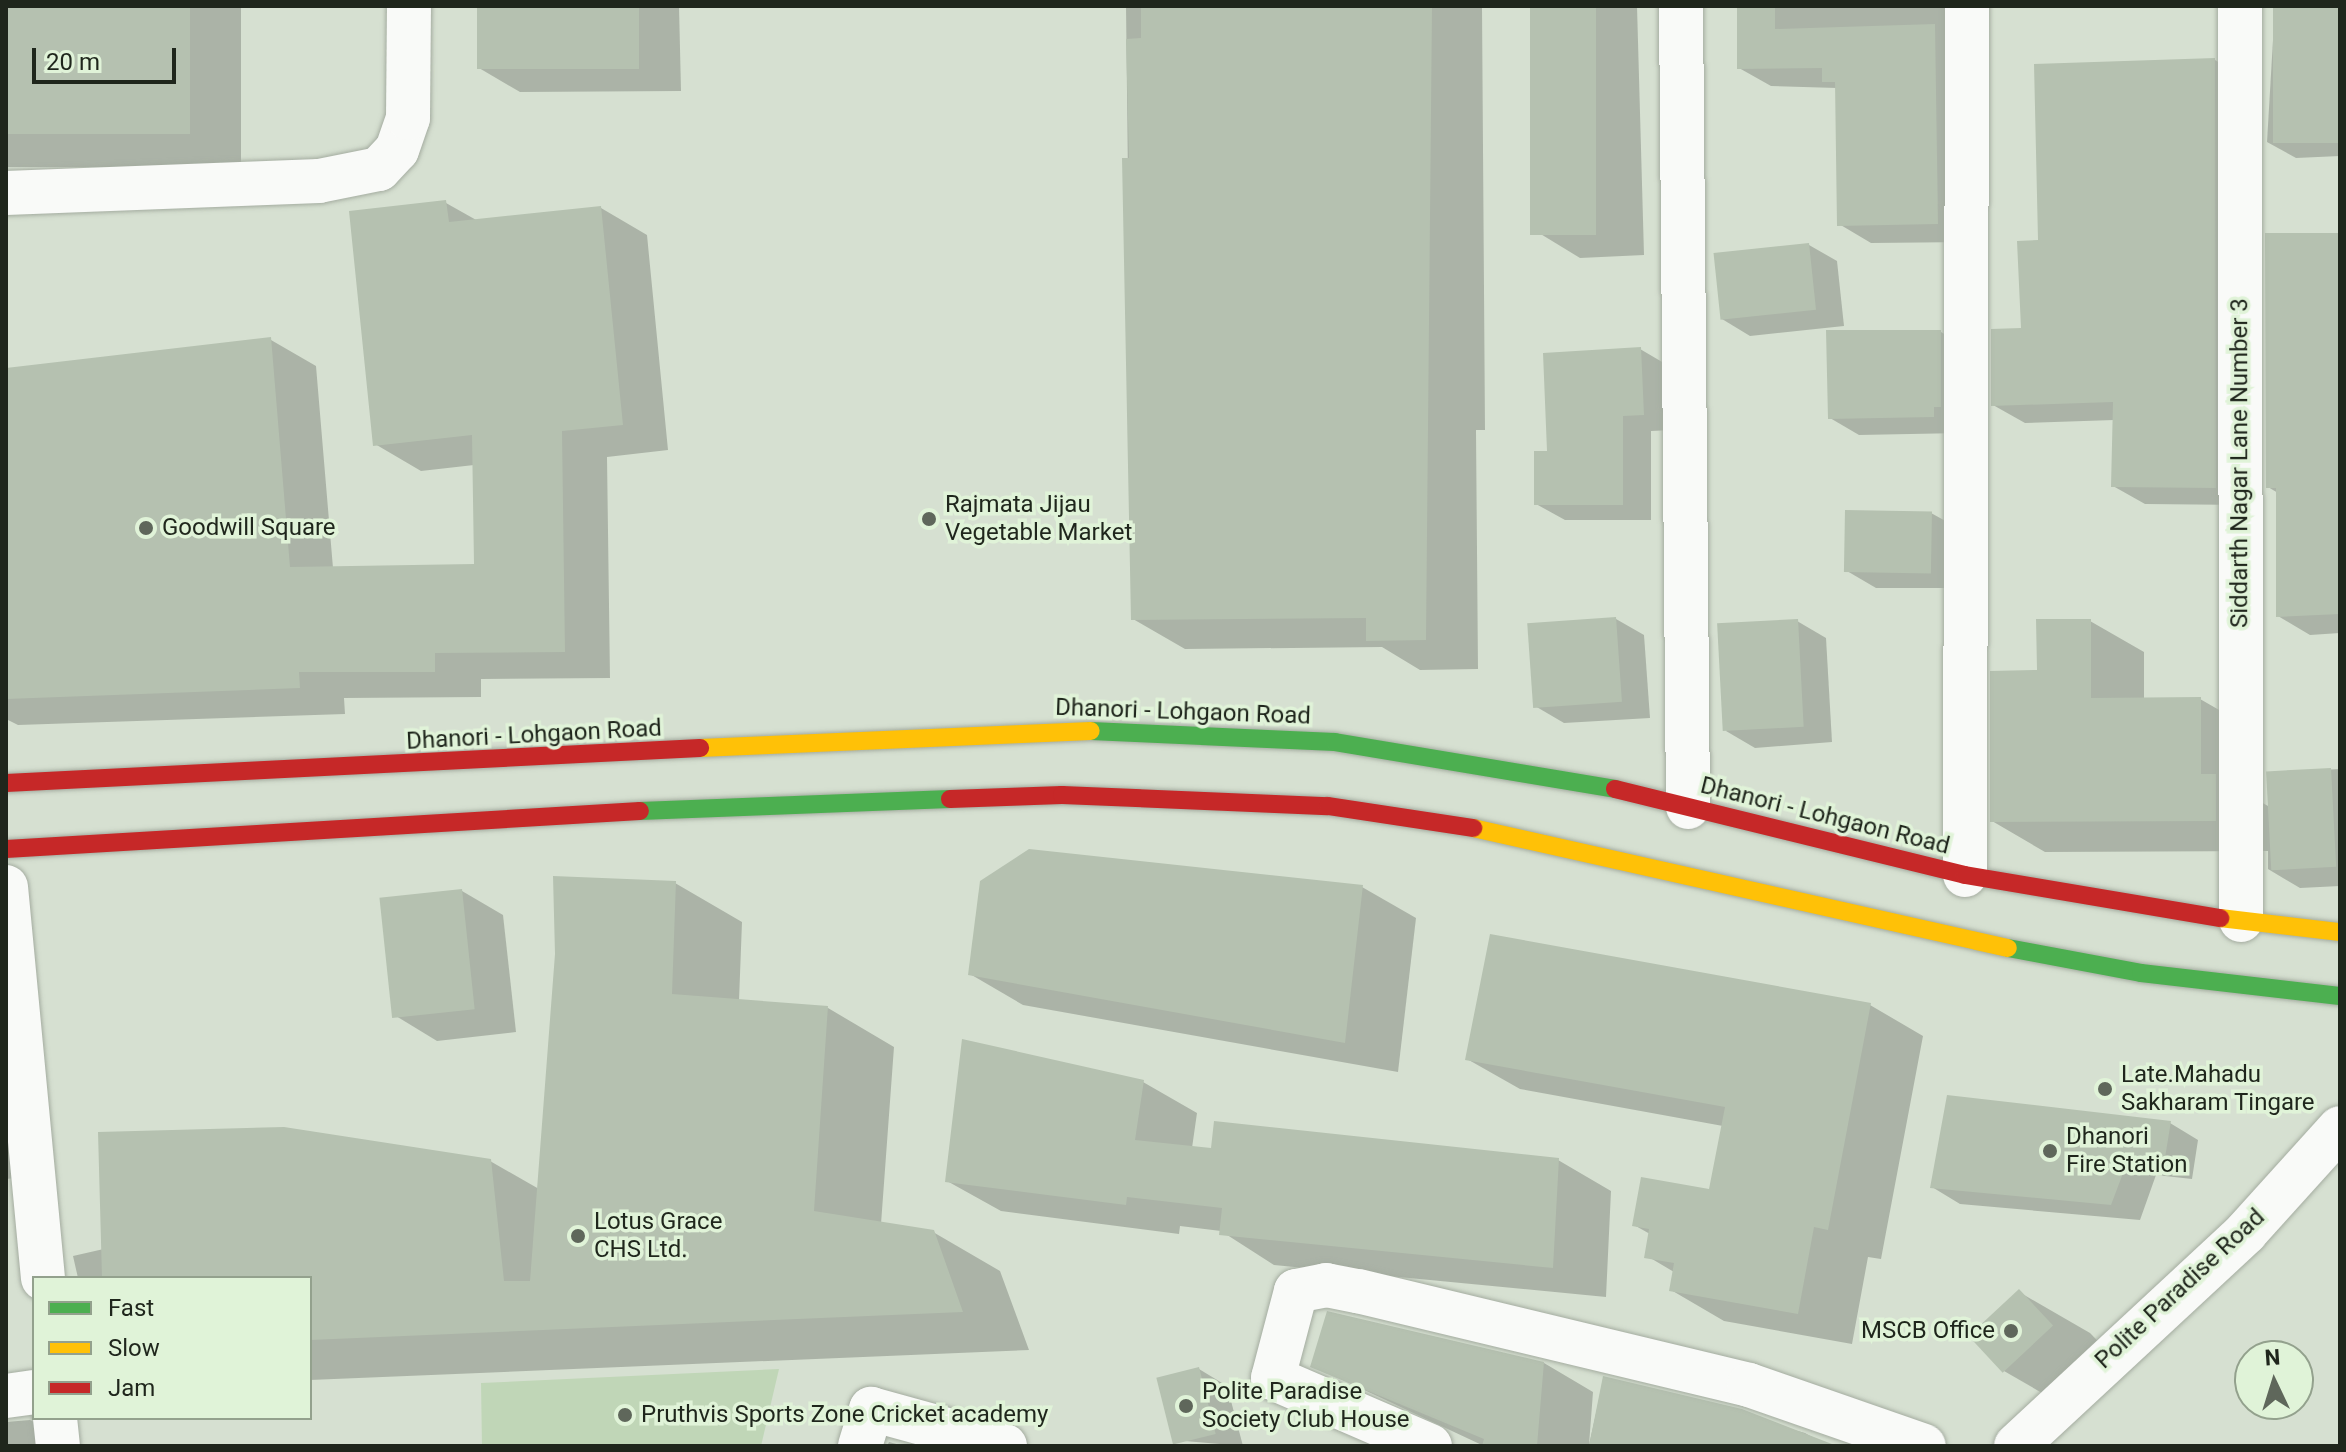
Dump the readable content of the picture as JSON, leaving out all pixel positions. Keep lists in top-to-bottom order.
{
  "streets": {
    "main road": ["Dhanori - Lohgaon Road"],
    "street": ["Siddarth Nagar Lane Number 3", "Polite Paradise Road"]
  },
  "crossings": [
    ["Siddarth Nagar Lane Number 3", "Dhanori - Lohgaon Road"]
  ],
  "places": [
    "Rajmata Jijau Vegetable Market",
    "Goodwill Square",
    "Late.Mahadu Sakharam Tingare",
    "Dhanori Fire Station",
    "Lotus Grace CHS Ltd.",
    "MSCB Office",
    "Polite Paradise Society Club House",
    "Pruthvis Sports Zone Cricket academy"
  ],
  "legend": ["Fast", "Slow", "Jam"],
  "scale_bar": "20 m",
  "north": "top"
}
